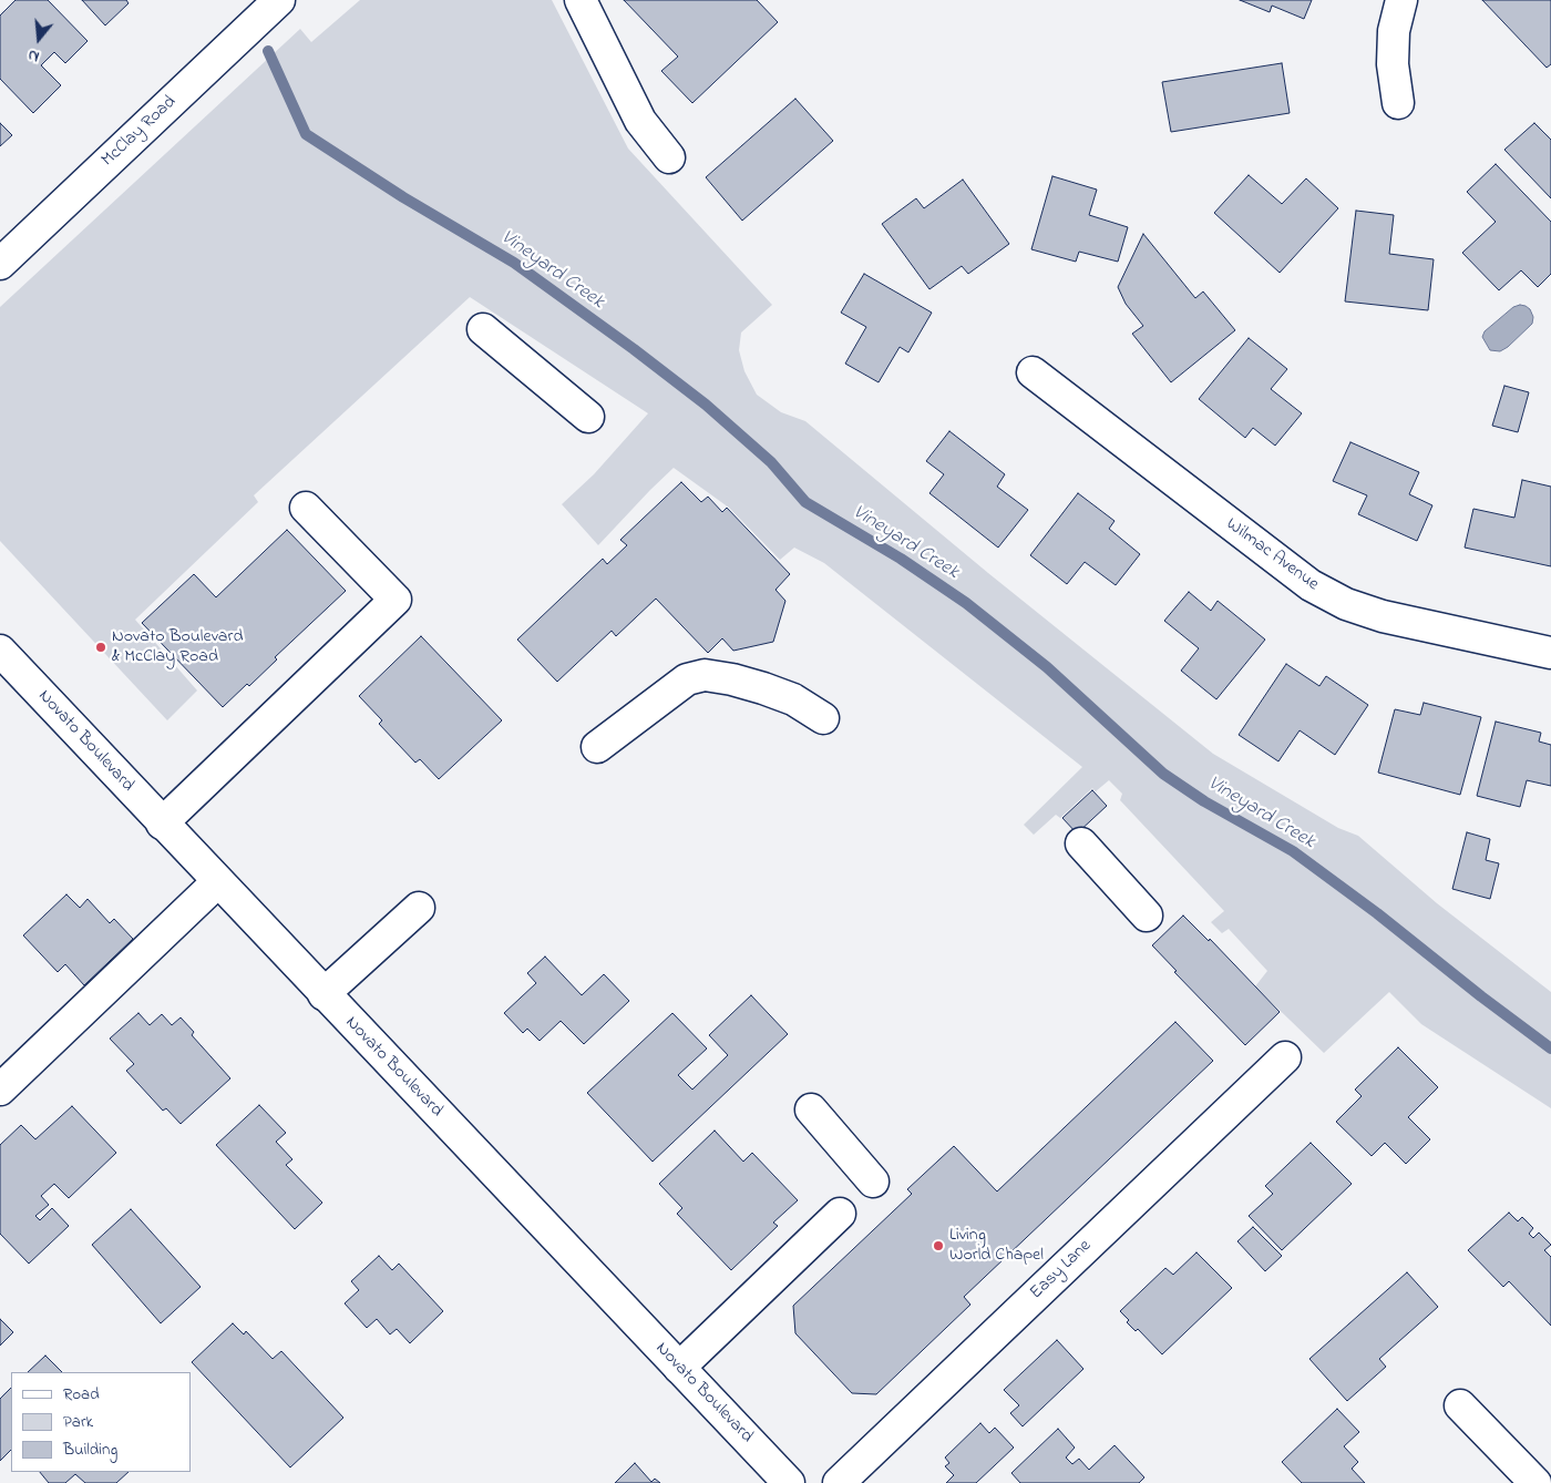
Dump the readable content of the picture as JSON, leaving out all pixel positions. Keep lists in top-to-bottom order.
{
  "streets": {
    "street": [
      "McClay Road",
      "Wilmac Avenue",
      "Novato Boulevard",
      "Easy Lane"
    ]
  },
  "water": ["Vineyard Creek"],
  "places": ["Novato Boulevard & McClay Road", "Living World Chapel"],
  "legend": ["Road", "Park", "Building"],
  "north": "bottom"
}
